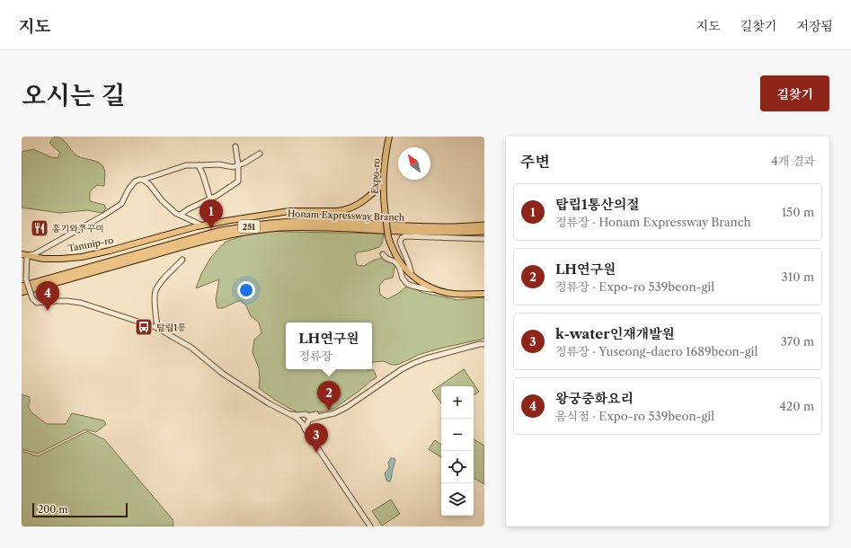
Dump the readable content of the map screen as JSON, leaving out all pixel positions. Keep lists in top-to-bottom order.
{
  "streets": {
    "highway": ["Honam Expressway Branch", "251"],
    "main road": ["Expo-ro", "Tamnip-ro"]
  },
  "crossings": [
    ["Expo-ro", "Tamnip-ro"]
  ],
  "places": {
    "restaurant": ["홍기와쭈꾸미"],
    "bus stop": ["탑립1통"]
  },
  "scale_bar": "200 m",
  "north": "top left",
  "page": {
    "header": "지도",
    "nav": ["지도", "길찾기", "저장됨"],
    "title": "오시는 길",
    "buttons": "길찾기",
    "heading": ["주변", "4개 결과"],
    "list": [
      {
        "mark": "1",
        "name": "탑립1통산의절",
        "note": "정류장 · Honam Expressway Branch",
        "value": "150 m"
      },
      {
        "mark": "2",
        "name": "LH연구원",
        "note": "정류장 · Expo-ro 539beon-gil",
        "value": "310 m"
      },
      {
        "mark": "3",
        "name": "k-water인재개발원",
        "note": "정류장 · Yuseong-daero 1689beon-gil",
        "value": "370 m"
      },
      {
        "mark": "4",
        "name": "왕궁중화요리",
        "note": "음식점 · Expo-ro 539beon-gil",
        "value": "420 m"
      }
    ],
    "pins": [
      "1",
      "4",
      "2",
      "3"
    ],
    "popup": ["LH연구원", "정류장"],
    "map_buttons": ["+", "−"],
    "scale": "200 m"
  }
}
